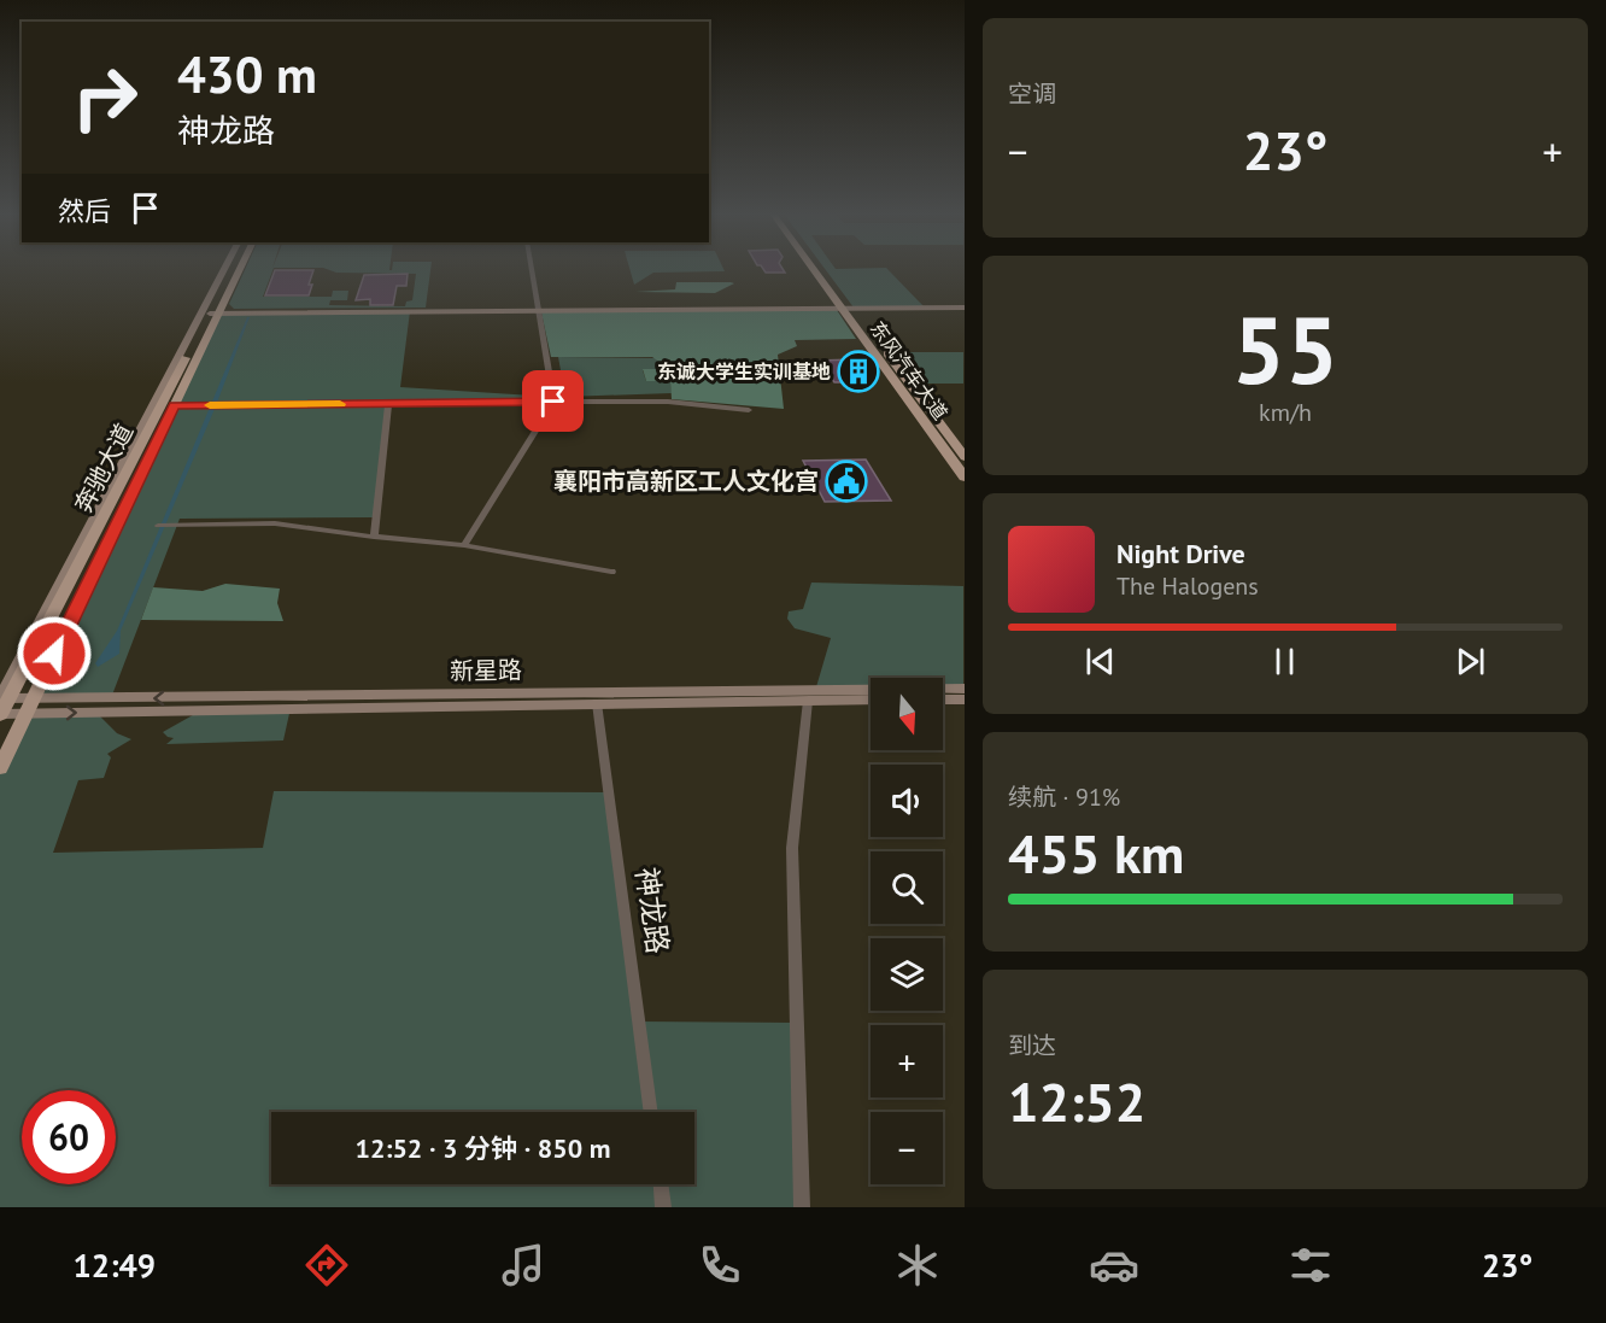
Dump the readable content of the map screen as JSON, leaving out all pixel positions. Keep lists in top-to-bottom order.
{
  "streets": {
    "main road": ["东风汽车大道", "奔驰大道"],
    "street": ["新星路", "神龙路"]
  },
  "crossings": [
    ["奔驰大道", "新星路"],
    ["新星路", "神龙路"]
  ],
  "places": {
    "building": ["东诚大学生实训基地"],
    "public building": ["襄阳市高新区工人文化宫"]
  },
  "north": "bottom",
  "page": {
    "tile": [
      "空调",
      ["55", "km/h"],
      ["续航 · 91%", "455 km"],
      ["到达", "12:52"]
    ],
    "turn": ["430 m", "神龙路"],
    "heat": ["−", "23°", "+"],
    "then": "然后",
    "song": ["Night Drive", "The Halogens"],
    "map_buttons": ["+", "−"],
    "limit": "60",
    "trip": "12:52 · 3 分钟 · 850 m",
    "tabs": ["12:49", "23°"]
  }
}
